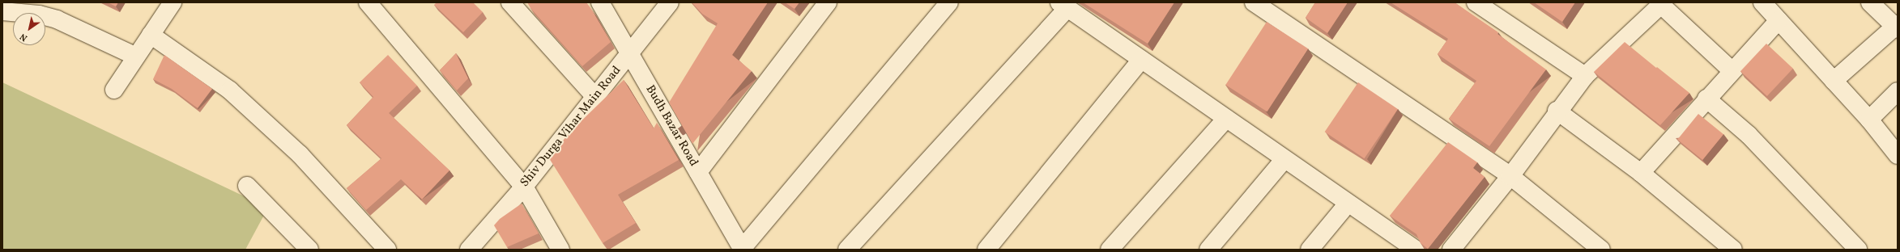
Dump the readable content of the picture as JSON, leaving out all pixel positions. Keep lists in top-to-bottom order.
{
  "streets": {
    "street": ["Budh Bazar Road", "Shiv Durga Vihar Main Road"]
  },
  "crossings": [
    ["Budh Bazar Road", "Shiv Durga Vihar Main Road"]
  ],
  "north": "bottom left"
}
